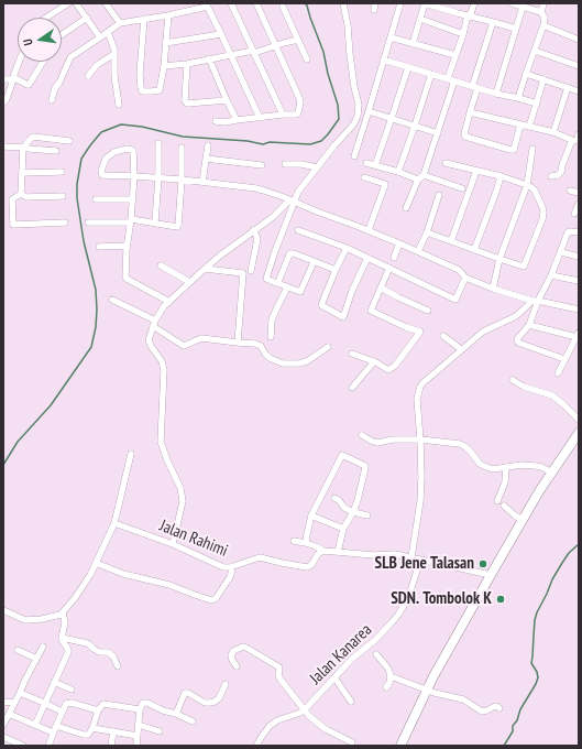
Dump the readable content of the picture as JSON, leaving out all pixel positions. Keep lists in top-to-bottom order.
{
  "streets": {
    "street": ["Jalan Rahimi", "Jalan Kanarea"]
  },
  "places": ["SLB Jene Talasan", "SDN. Tombolok K"],
  "north": "left"
}
